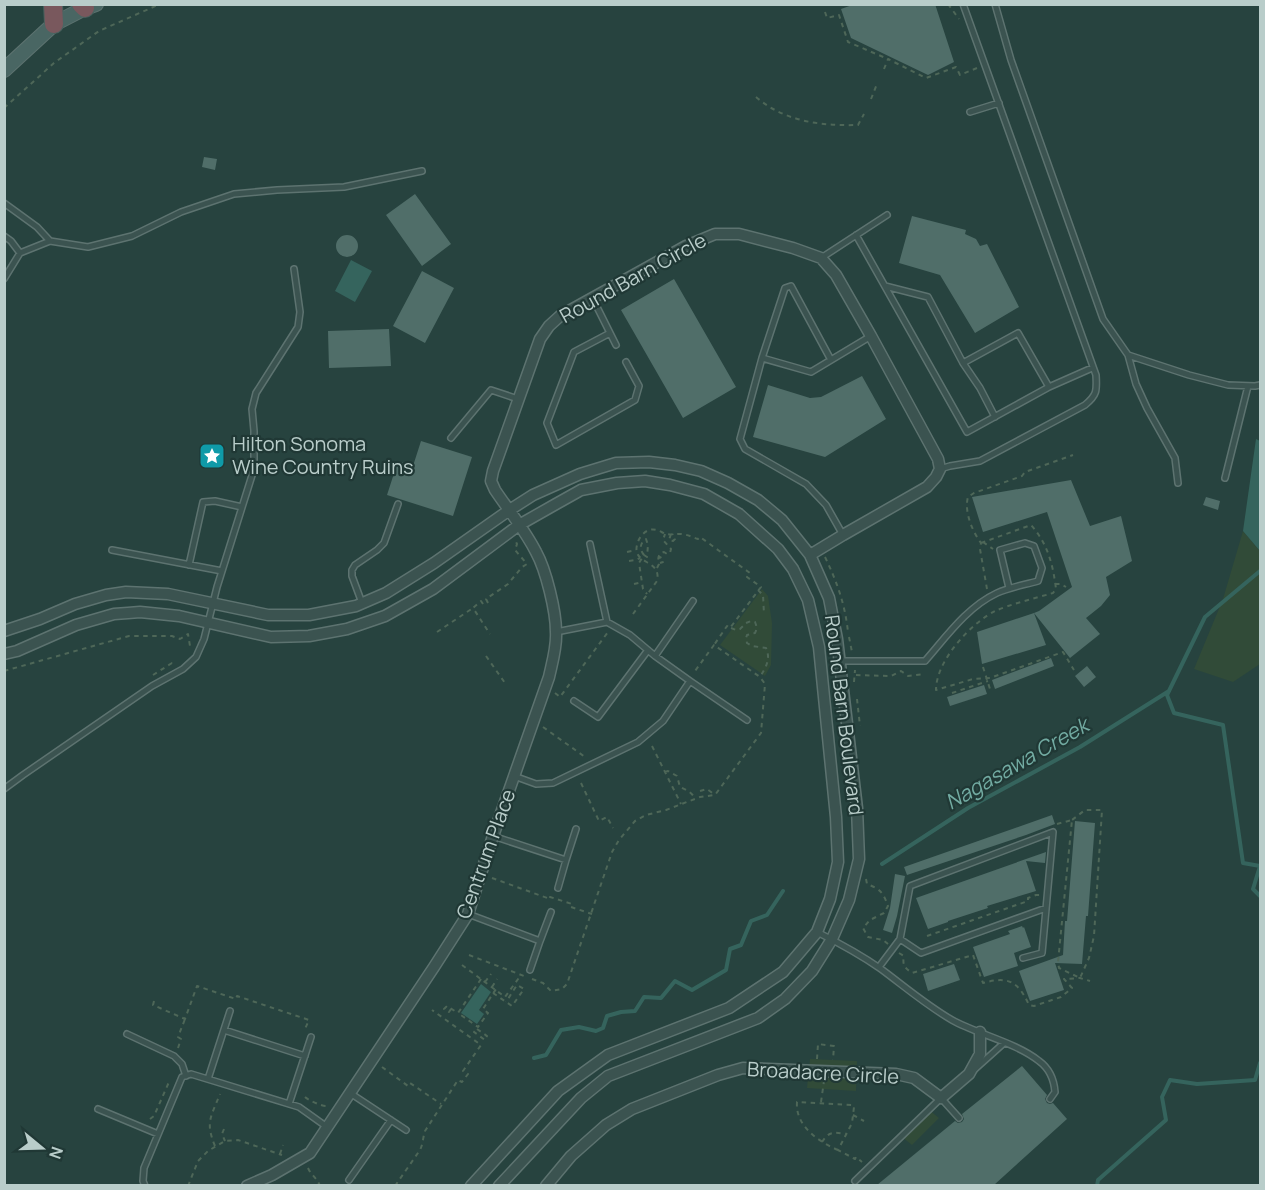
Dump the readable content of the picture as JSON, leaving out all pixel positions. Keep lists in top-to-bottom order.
{
  "streets": {
    "street": [
      "Round Barn Circle",
      "Round Barn Boulevard",
      "Centrum Place",
      "Broadacre Circle"
    ]
  },
  "crossings": [
    ["Round Barn Circle", "Round Barn Boulevard"],
    ["Round Barn Circle", "Centrum Place"],
    ["Round Barn Boulevard", "Centrum Place"]
  ],
  "water": ["Nagasawa Creek"],
  "places": {
    "place": ["Hilton Sonoma Wine Country Ruins"]
  },
  "north": "right"
}
